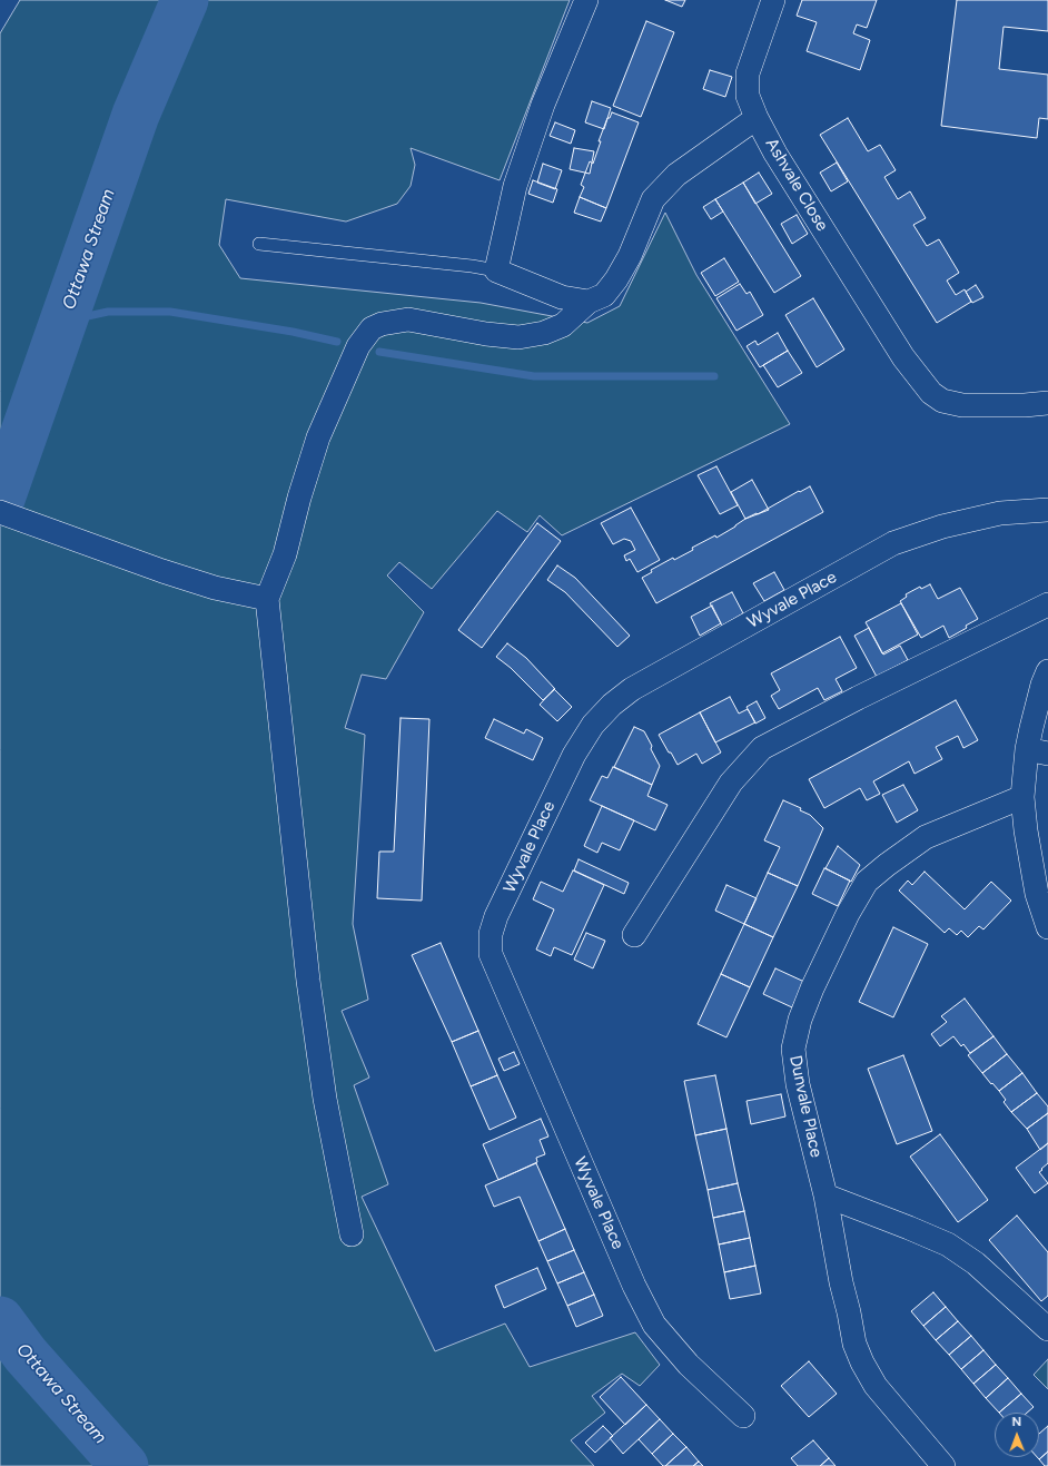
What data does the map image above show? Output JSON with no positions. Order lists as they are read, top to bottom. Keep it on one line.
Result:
{"streets":{"street":["Ashvale Close","Wyvale Place","Dunvale Place"]},"water":["Ottawa Stream"],"north":"top"}
